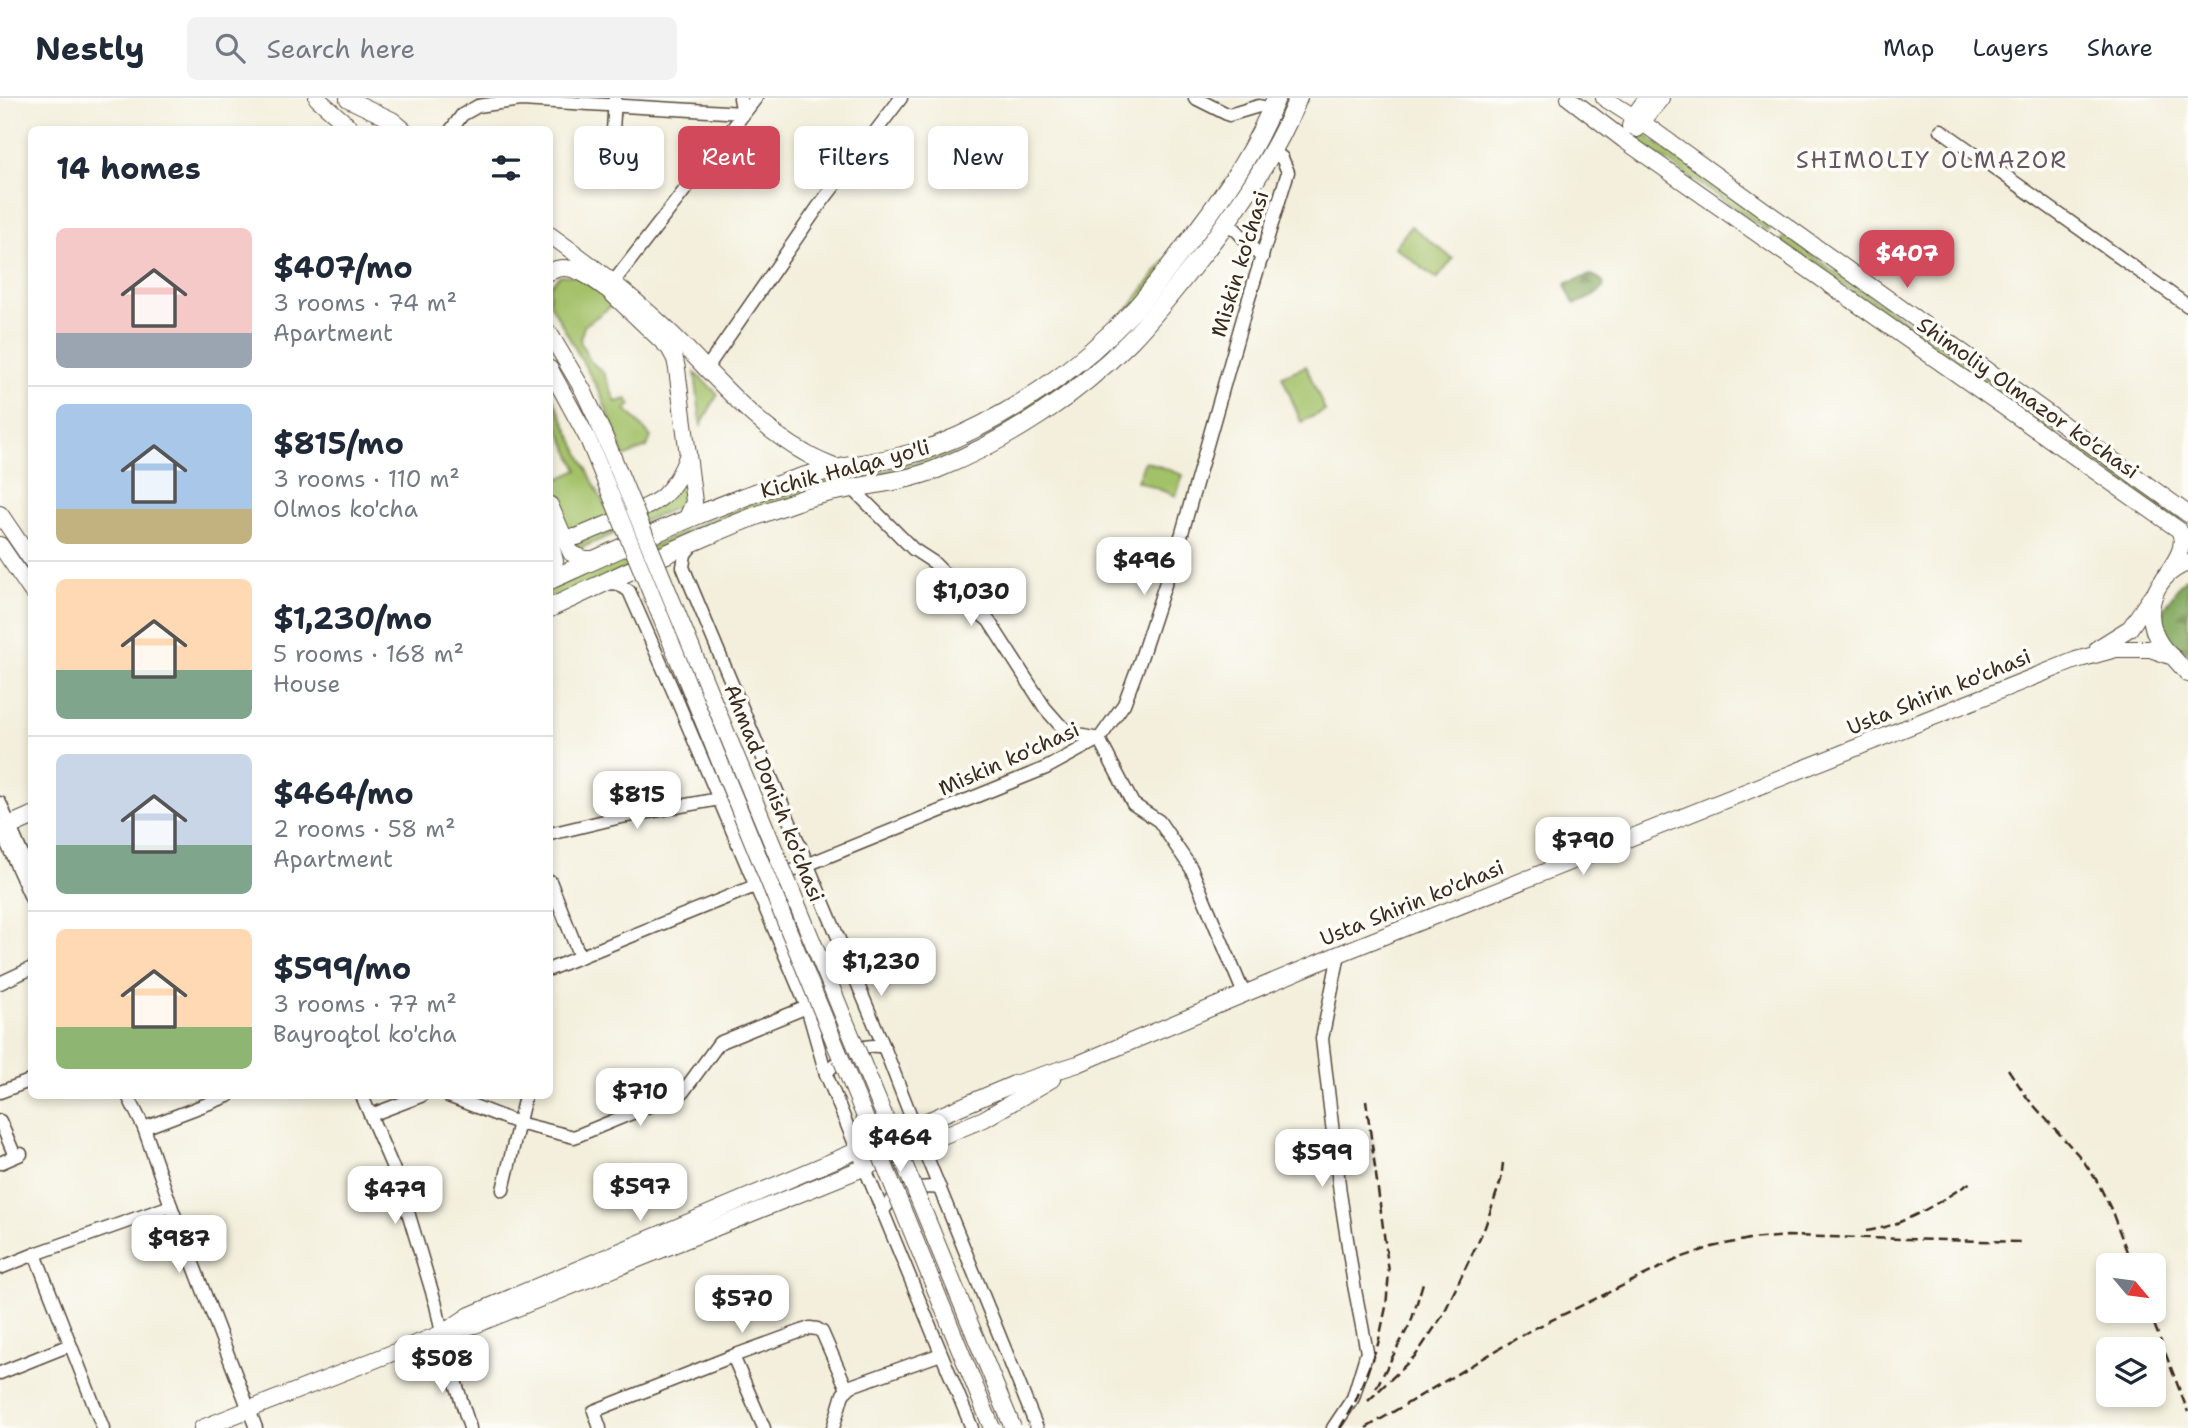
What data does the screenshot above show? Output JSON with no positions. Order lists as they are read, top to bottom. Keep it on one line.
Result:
{"streets":{"highway":["Kichik Halqa yo'li"],"main road":["Shimoliy Olmazor ko'chasi","Usta Shirin ko'chasi","Ahmad Donish ko'chasi"],"street":["Miskin ko'chasi"]},"crossings":[["Miskin ko'chasi","Kichik Halqa yo'li"],["Miskin ko'chasi","Ahmad Donish ko'chasi"],["Shimoliy Olmazor ko'chasi","Usta Shirin ko'chasi"],["Kichik Halqa yo'li","Ahmad Donish ko'chasi"],["Usta Shirin ko'chasi","Ahmad Donish ko'chasi"]],"districts":["SHIMOLIY OLMAZOR"],"north":"bottom right","page":{"header":"Nestly","search":"Search here","nav":["Map","Layers","Share"],"chip":["Buy","Rent","Filters","New"],"heading":"14 homes","list":[{"name":"$407/mo","note":"3 rooms · 74 m² · Apartment"},{"name":"$815/mo","note":"3 rooms · 110 m² · Olmos ko'cha"},{"name":"$1,230/mo","note":"5 rooms · 168 m² · House"},{"name":"$464/mo","note":"2 rooms · 58 m² · Apartment"},{"name":"$599/mo","note":"3 rooms · 77 m² · Bayroqtol ko'cha"}],"price":["$407","$496","$1,030","$815","$790","$1,230","$710","$464","$599","$597","$479","$987","$570","$508"]}}
